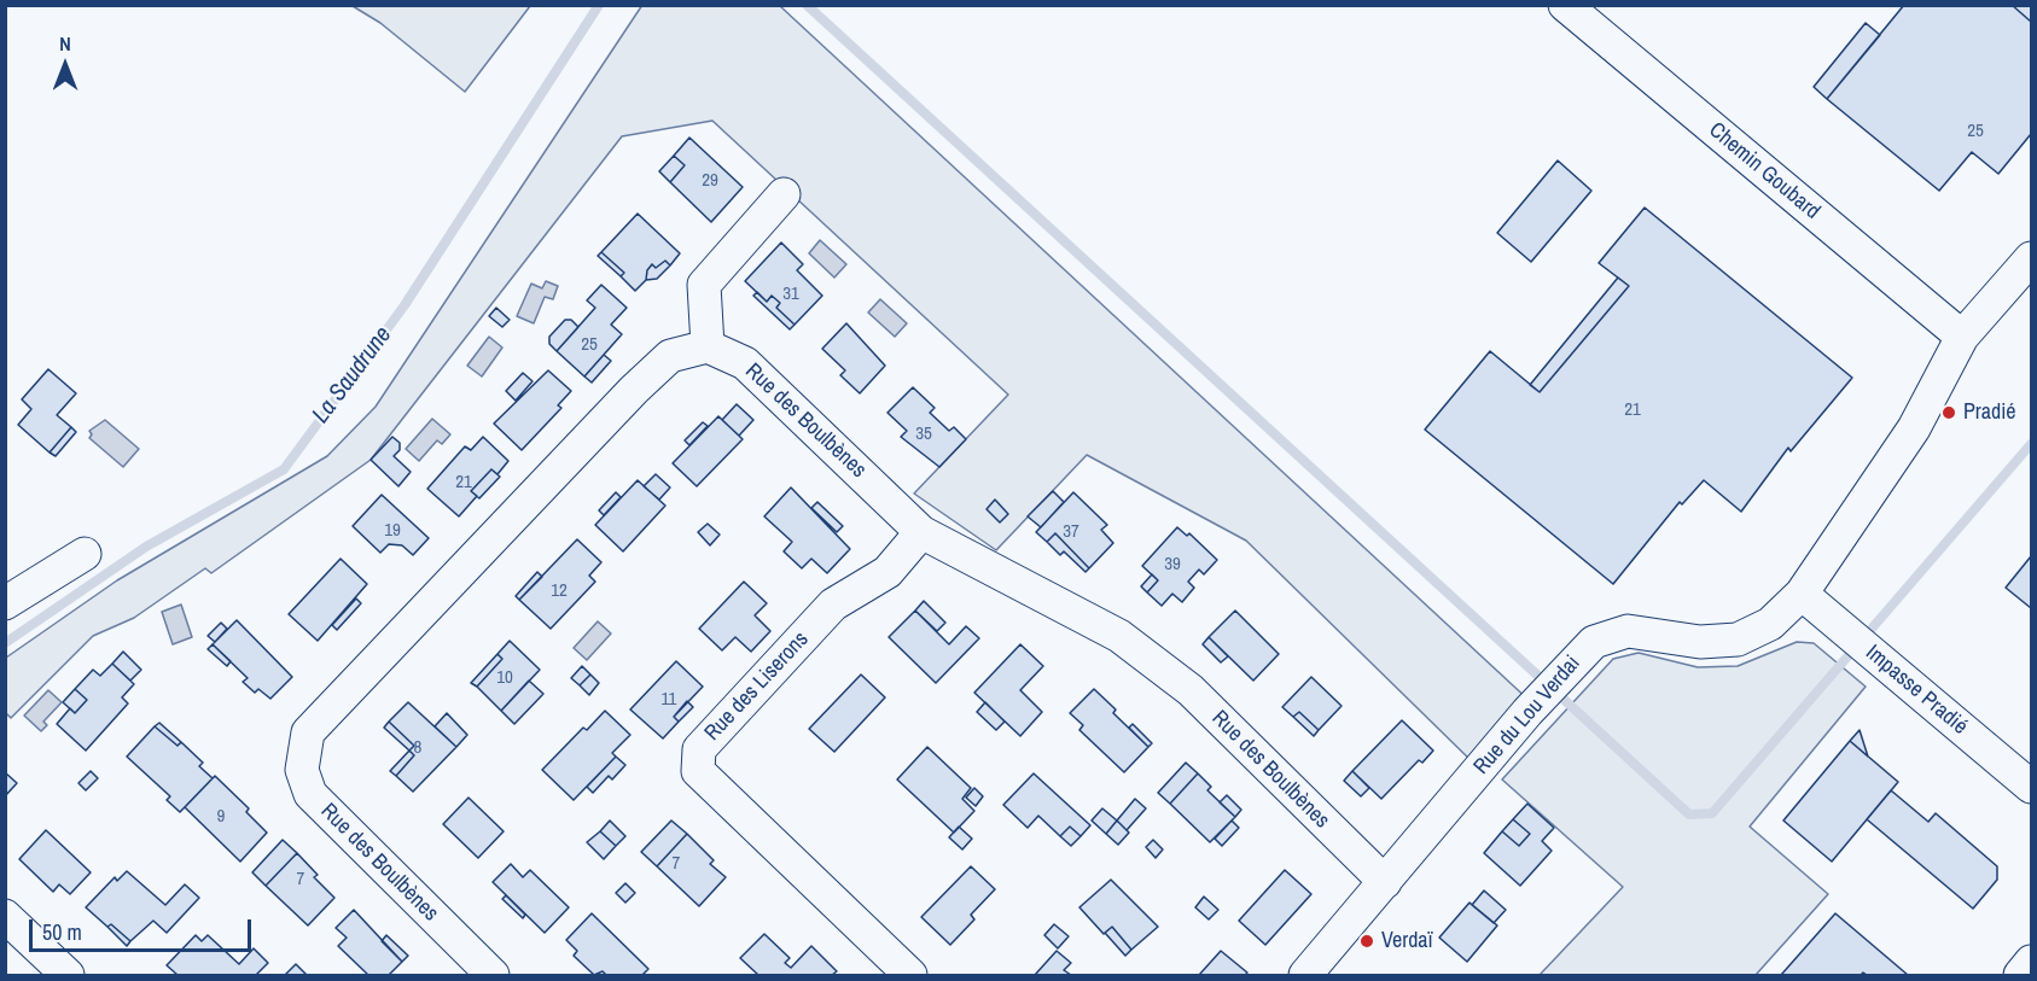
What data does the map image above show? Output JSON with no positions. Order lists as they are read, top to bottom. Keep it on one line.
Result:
{"streets":{"street":["Chemin Goubard","Rue des Boulbènes","Rue des Liserons","Impasse Pradié","Rue du Lou Verdai"]},"crossings":[["Chemin Goubard","Rue du Lou Verdai"],["Rue des Boulbènes","Rue des Liserons"],["Rue des Boulbènes","Rue du Lou Verdai"],["Impasse Pradié","Rue du Lou Verdai"]],"water":["La Saudrune"],"places":["Pradié","Verdaï"],"house_numbers":["25","29","31","25","21","35","21","19","37","39","12","10","11","8","9","7","7"],"scale_bar":"50 m","north":"top"}
